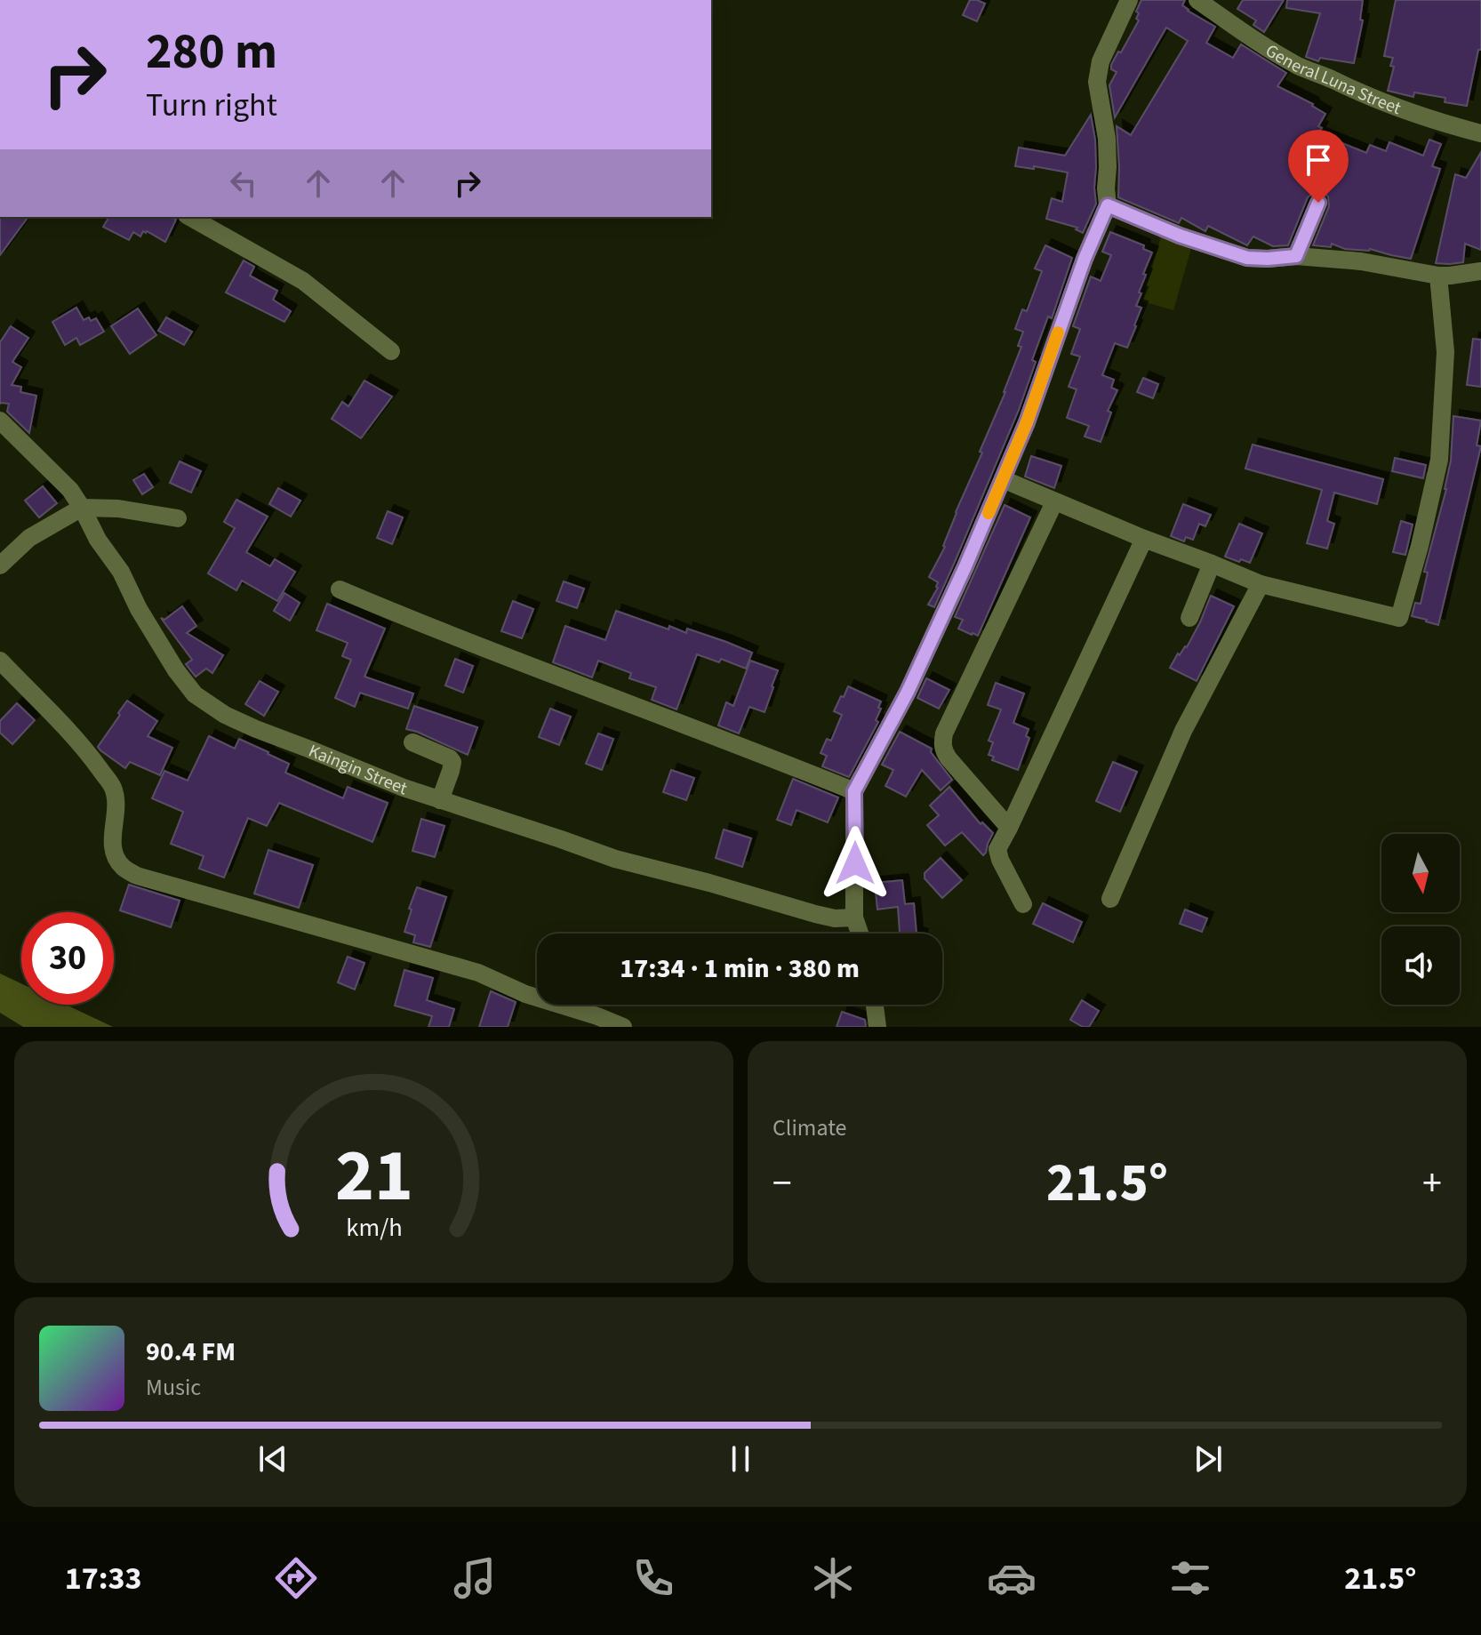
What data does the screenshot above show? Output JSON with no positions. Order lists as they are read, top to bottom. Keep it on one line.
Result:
{"streets":{"street":["General Luna Street","Kaingin Street"]},"north":"bottom","page":{"turn":["280 m","Turn right"],"limit":"30","trip":"17:34 · 1 min · 380 m","tile":"Climate","heat":["−","21.5°","+"],"song":["90.4 FM","Music"],"tabs":["17:33","21.5°"],"gauge":["21","km/h"]}}
